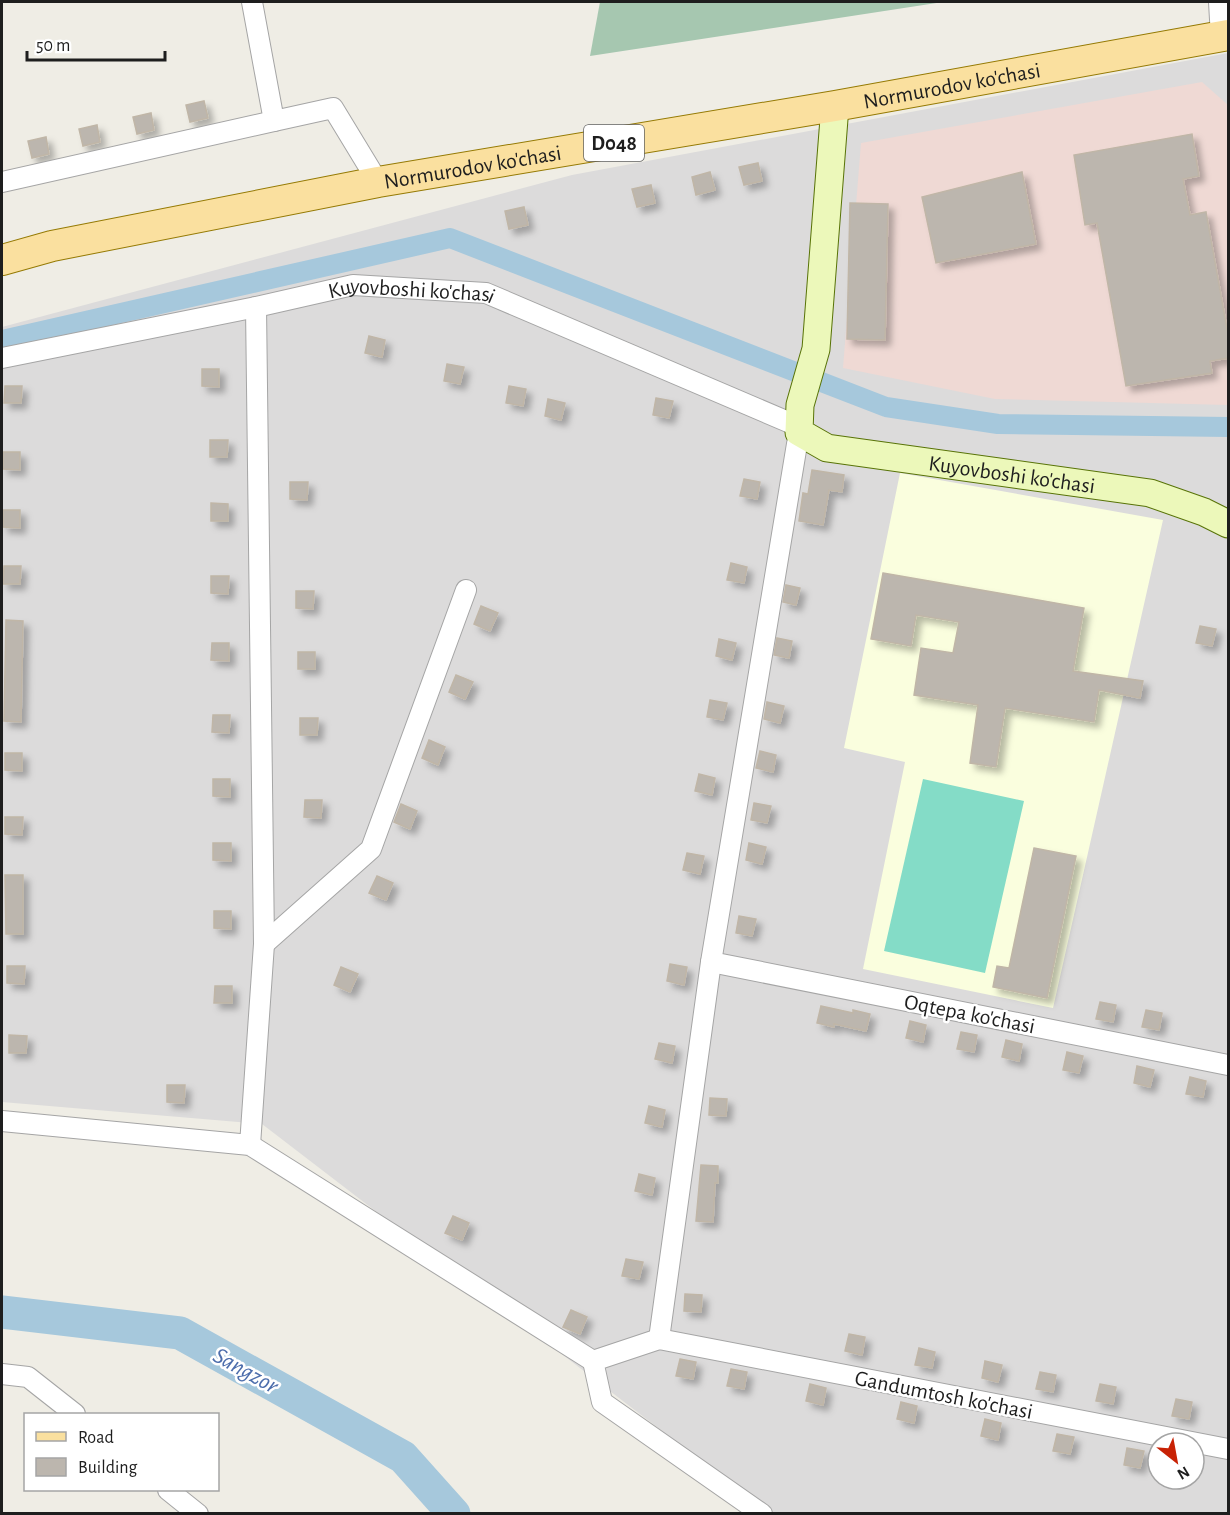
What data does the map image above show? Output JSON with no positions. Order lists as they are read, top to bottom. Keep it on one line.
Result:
{"streets":{"main road":["Normurodov ko'chasi","D048","Kuyovboshi ko'chasi"],"street":["Oqtepa ko'chasi","Gandumtosh ko'chasi"]},"water":["Sangzor"],"legend":["Road","Building"],"scale_bar":"50 m","north":"bottom right"}
